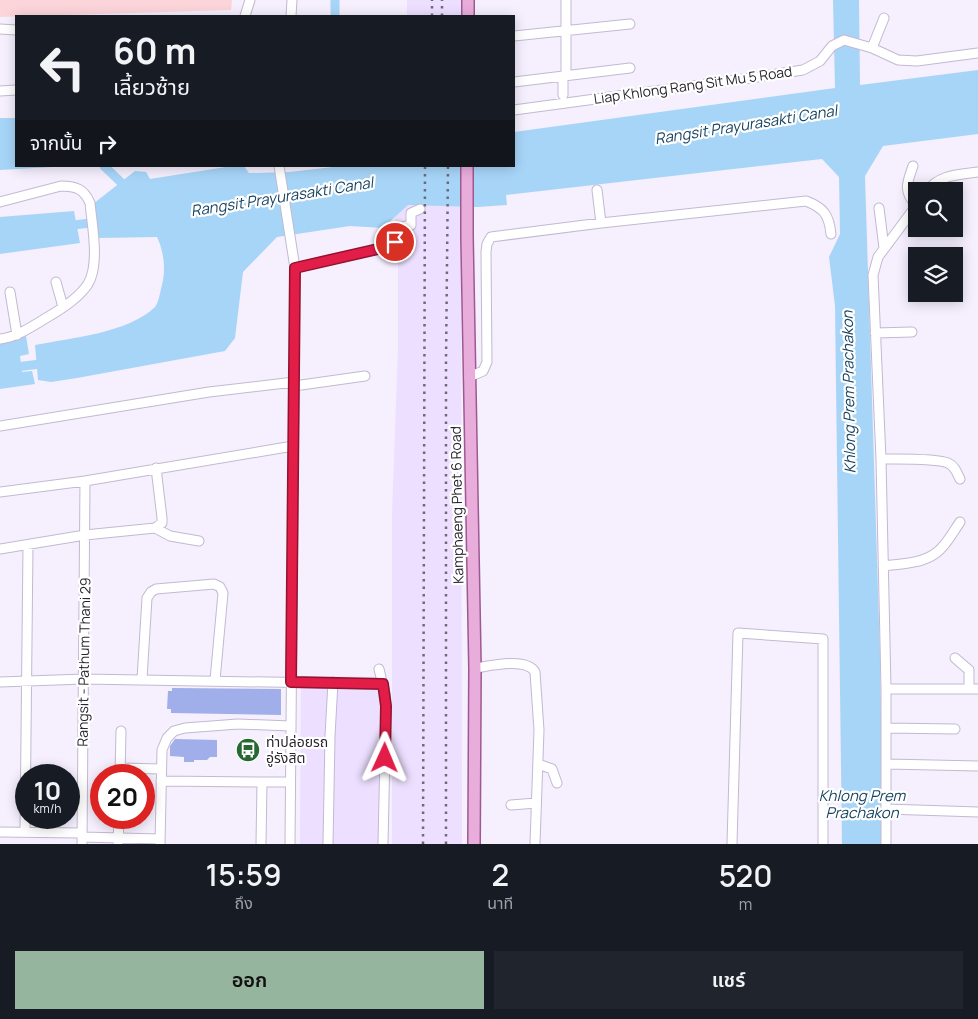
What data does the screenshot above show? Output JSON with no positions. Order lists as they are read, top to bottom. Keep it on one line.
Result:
{"streets":{"main road":["Kamphaeng Phet 6 Road"],"street":["Liap Khlong Rang Sit Mu 5 Road","Rangsit - Pathum Thani 29"]},"water":["Rangsit Prayurasakti Canal","Khlong Prem Prachakon"],"places":{"bus stop":["ท่าปล่อยรถ อู่รังสิต"]},"page":{"turn":["60 m","เลี้ยวซ้าย"],"then":"จากนั้น","speed":"10 km/h","limit":"20","eta":["15:59","ถึง","2","นาที","520","m"],"buttons":["ออก","แชร์"]}}
